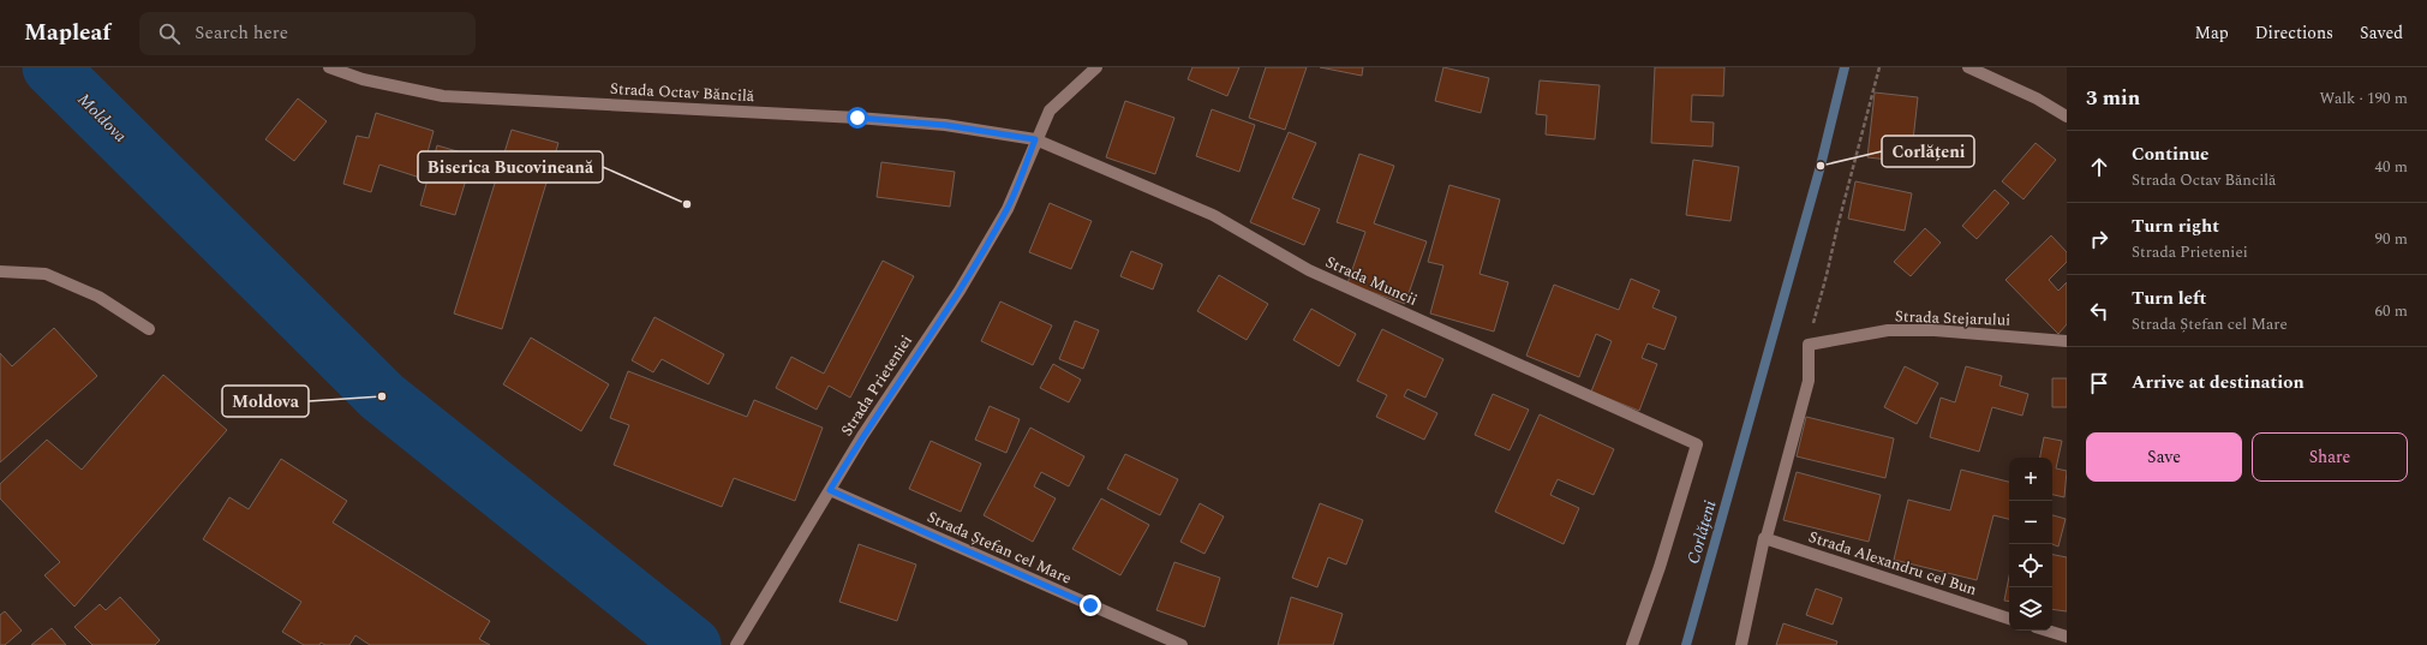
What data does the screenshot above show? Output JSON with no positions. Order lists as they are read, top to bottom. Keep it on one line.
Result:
{"streets":{"street":["Strada Octav Băncilă","Strada Muncii","Strada Stejarului","Strada Prieteniei","Strada Ștefan cel Mare","Strada Alexandru cel Bun"]},"crossings":[["Strada Octav Băncilă","Strada Muncii"],["Strada Octav Băncilă","Strada Prieteniei"],["Strada Muncii","Strada Prieteniei"],["Strada Prieteniei","Strada Ștefan cel Mare"]],"water":["Moldova","Corlățeni"],"places":["Corlățeni","Biserica Bucovineană","Moldova"],"page":{"header":"Mapleaf","search":"Search here","nav":["Map","Directions","Saved"],"heading":["3 min","Walk · 190 m"],"list":[["Continue","Strada Octav Băncilă","40 m"],["Turn right","Strada Prieteniei","90 m"],["Turn left","Strada Ștefan cel Mare","60 m"],"Arrive at destination"],"buttons":["Save","Share"],"map_buttons":["+","−"]}}
